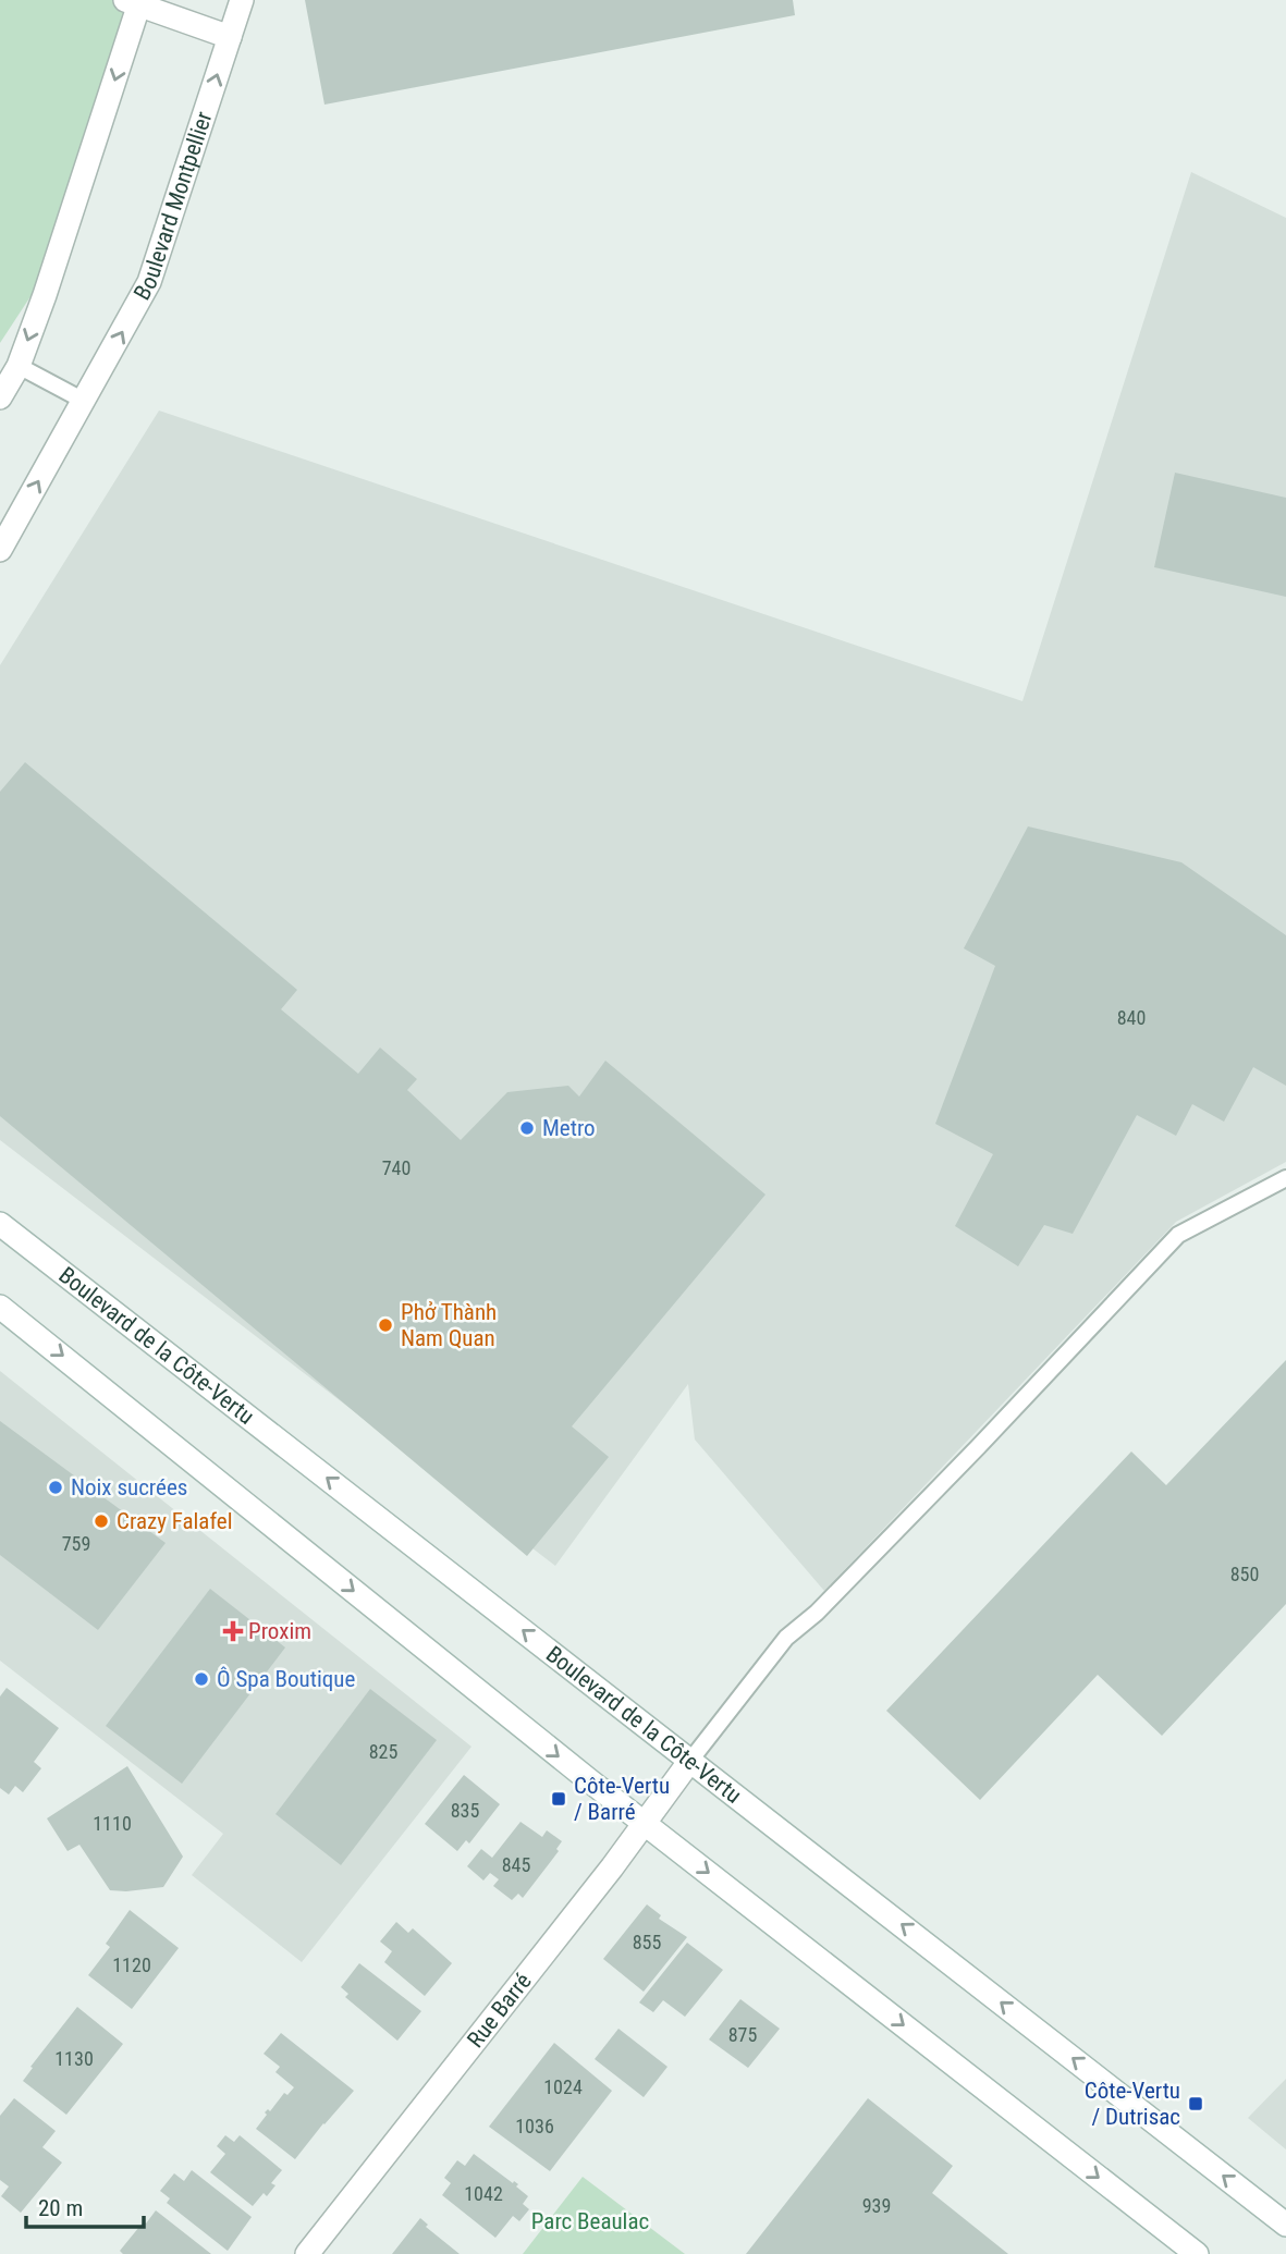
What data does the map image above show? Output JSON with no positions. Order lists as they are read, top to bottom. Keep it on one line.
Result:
{"streets":{"main road":["Boulevard Montpellier","Boulevard de la Côte-Vertu","Rue Barré"]},"crossings":[["Boulevard de la Côte-Vertu","Rue Barré"]],"parks":["Parc Beaulac"],"places":{"other":["Metro","Phở Thành Nam Quan","Noix sucrées","Crazy Falafel","Ô Spa Boutique"],"health":["Proxim"],"transit":["Côte-Vertu / Barré","Côte-Vertu / Dutrisac"]},"house_numbers":["840","740","759","850","825","835","1110","845","855","1120","875","1130","1024","1036","1042","939"],"scale_bar":"20 m"}
